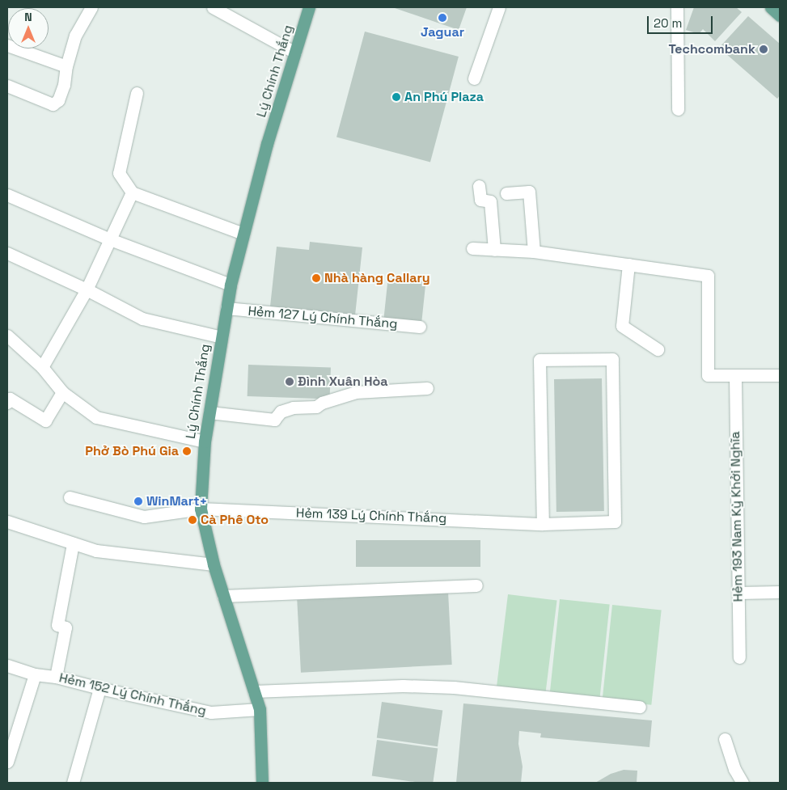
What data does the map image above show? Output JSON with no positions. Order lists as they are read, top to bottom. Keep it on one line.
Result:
{"streets":{"main road":["Lý Chính Thắng"],"street":["Hẻm 127 Lý Chính Thắng","Hẻm 139 Lý Chính Thắng","Hẻm 193 Nam Kỳ Khởi Nghĩa","Hẻm 152 Lý Chính Thắng"]},"crossings":[["Lý Chính Thắng","Hẻm 127 Lý Chính Thắng"],["Lý Chính Thắng","Hẻm 139 Lý Chính Thắng"],["Lý Chính Thắng","Hẻm 152 Lý Chính Thắng"]],"places":["Jaguar","Techcombank","An Phú Plaza","Nhà hàng Callary","Đình Xuân Hòa","Phở Bò Phú Gia","WinMart+","Cà Phê Oto"],"scale_bar":"20 m","north":"top"}
